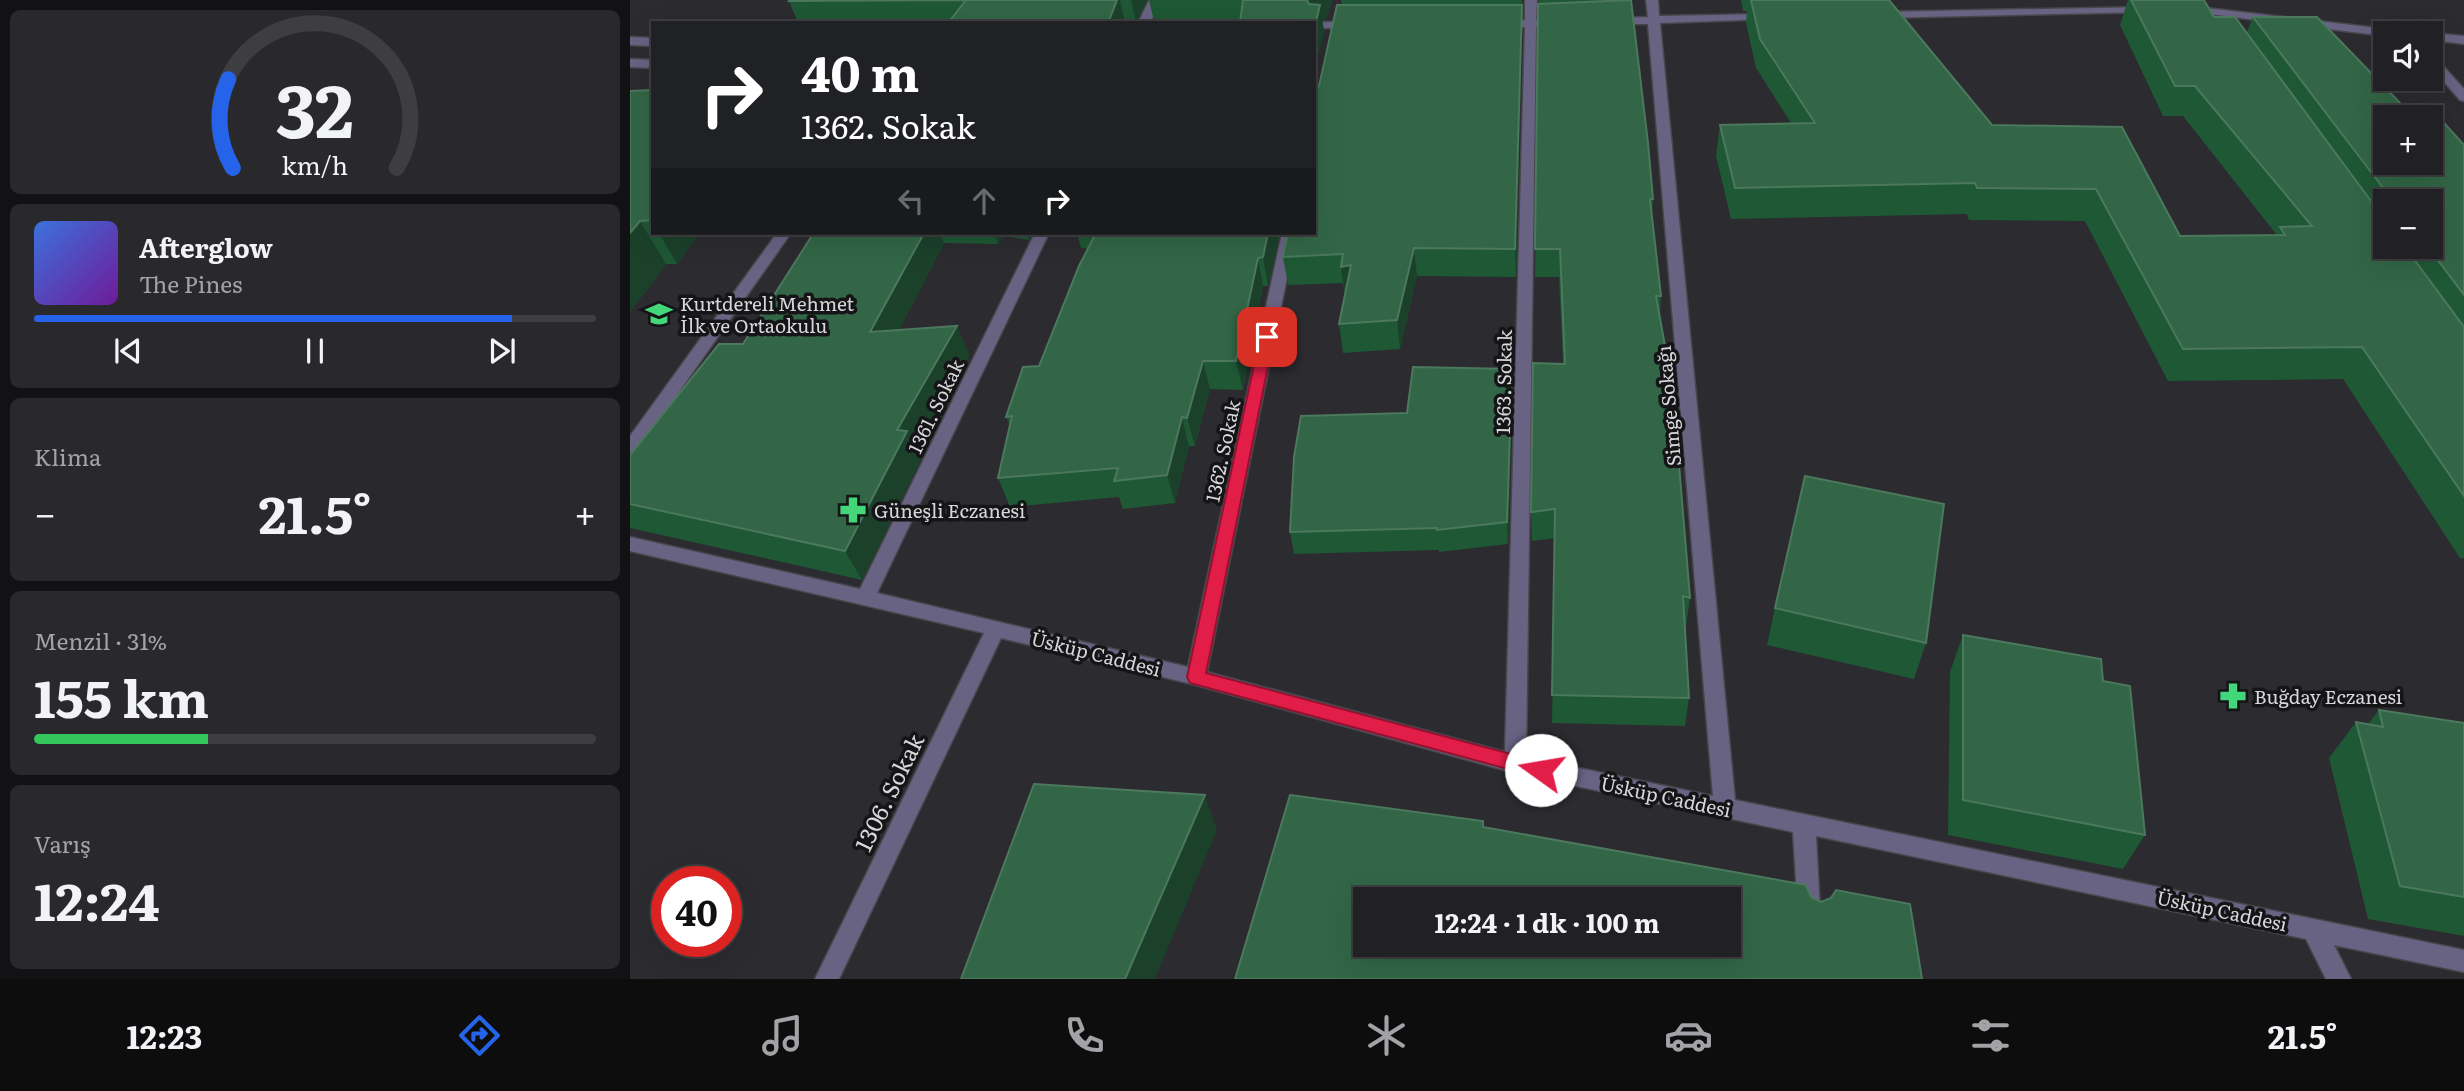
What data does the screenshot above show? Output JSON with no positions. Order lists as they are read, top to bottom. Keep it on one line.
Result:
{"streets":{"street":["1363. Sokak","1361. Sokak","Simge Sokağı","1362. Sokak","Üsküp Caddesi","1306. Sokak"]},"crossings":[["1363. Sokak","Üsküp Caddesi"],["1361. Sokak","Üsküp Caddesi"],["Simge Sokağı","Üsküp Caddesi"],["1362. Sokak","Üsküp Caddesi"],["Üsküp Caddesi","1306. Sokak"]],"places":{"school or university":["Kurtdereli Mehmet İlk ve Ortaokulu"],"pharmacy":["Güneşli Eczanesi","Buğday Eczanesi"]},"page":{"map_buttons":["+","−"],"turn":["40 m","1362. Sokak"],"song":["Afterglow","The Pines"],"tile":["Klima",["Menzil · 31%","155 km"],["Varış","12:24"]],"heat":["−","21.5°","+"],"limit":"40","trip":"12:24 · 1 dk · 100 m","tabs":["12:23","21.5°"],"gauge":["32","km/h"]}}
